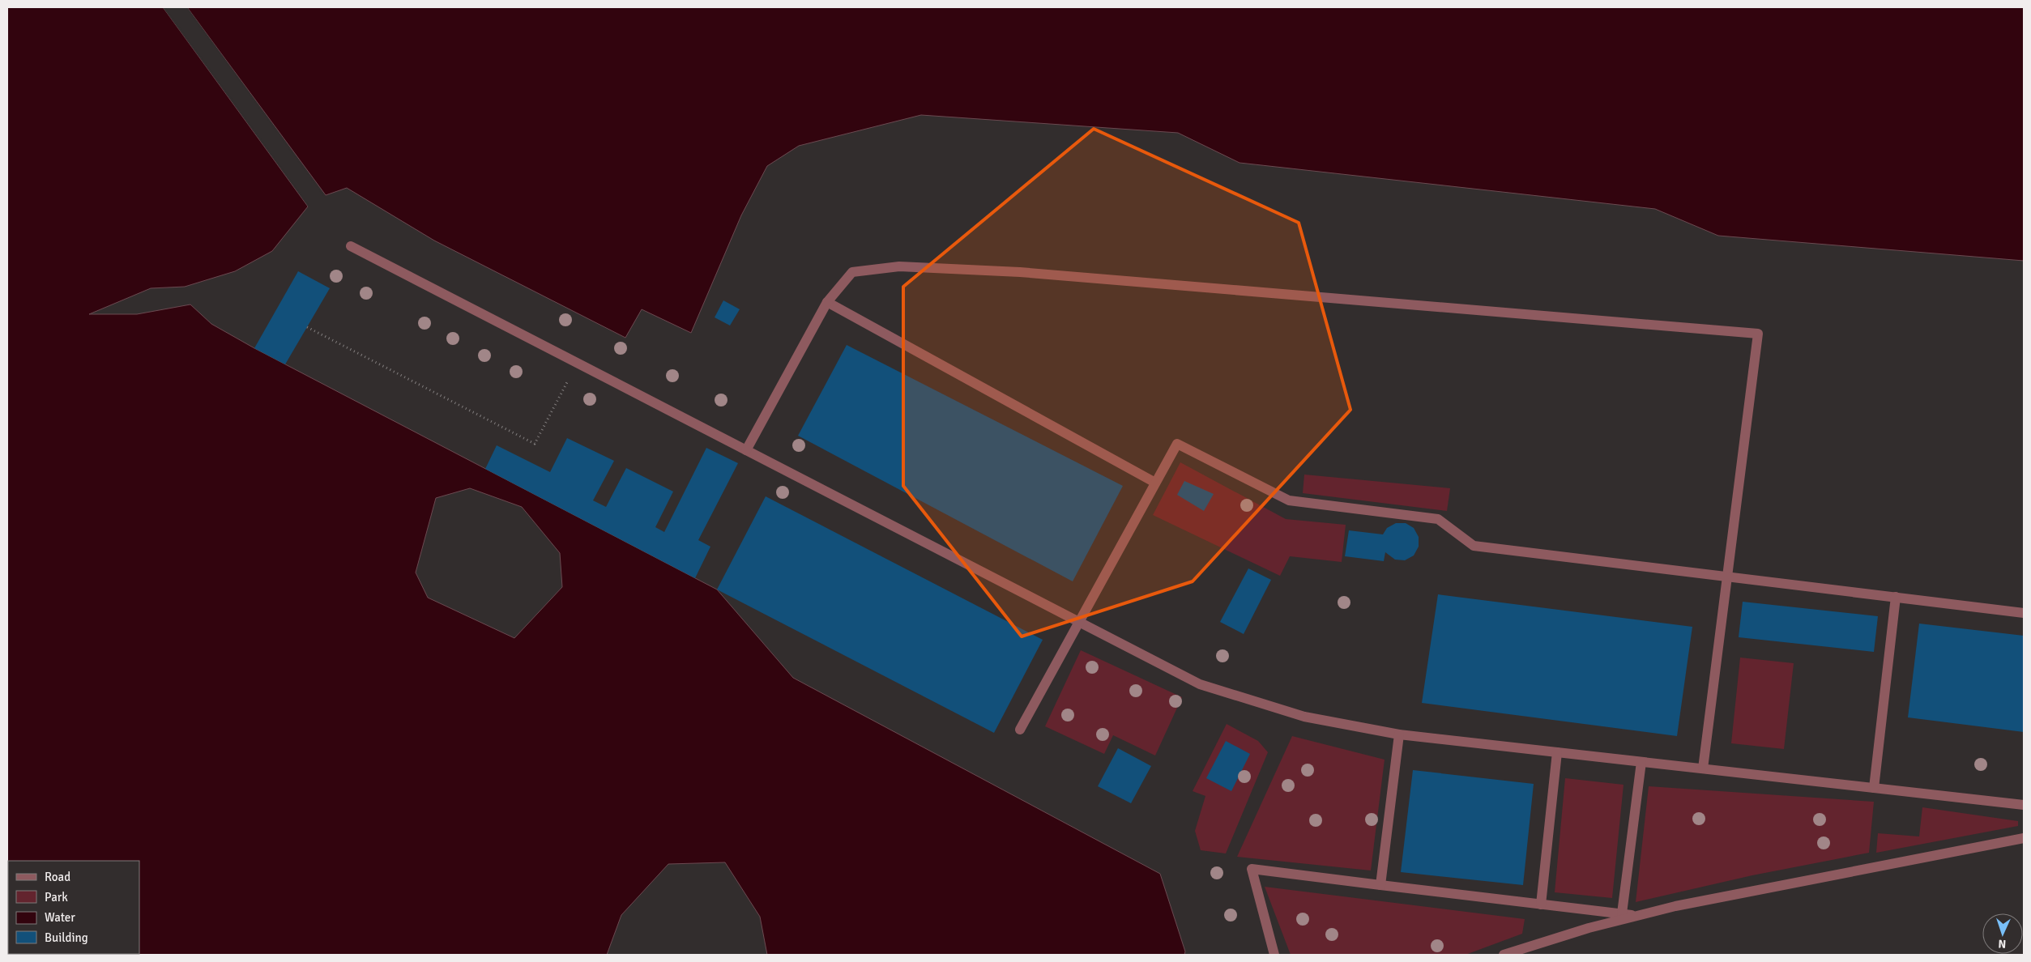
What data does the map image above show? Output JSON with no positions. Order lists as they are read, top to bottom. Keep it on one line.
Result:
{"legend":["Road","Park","Water","Building"],"north":"bottom"}
